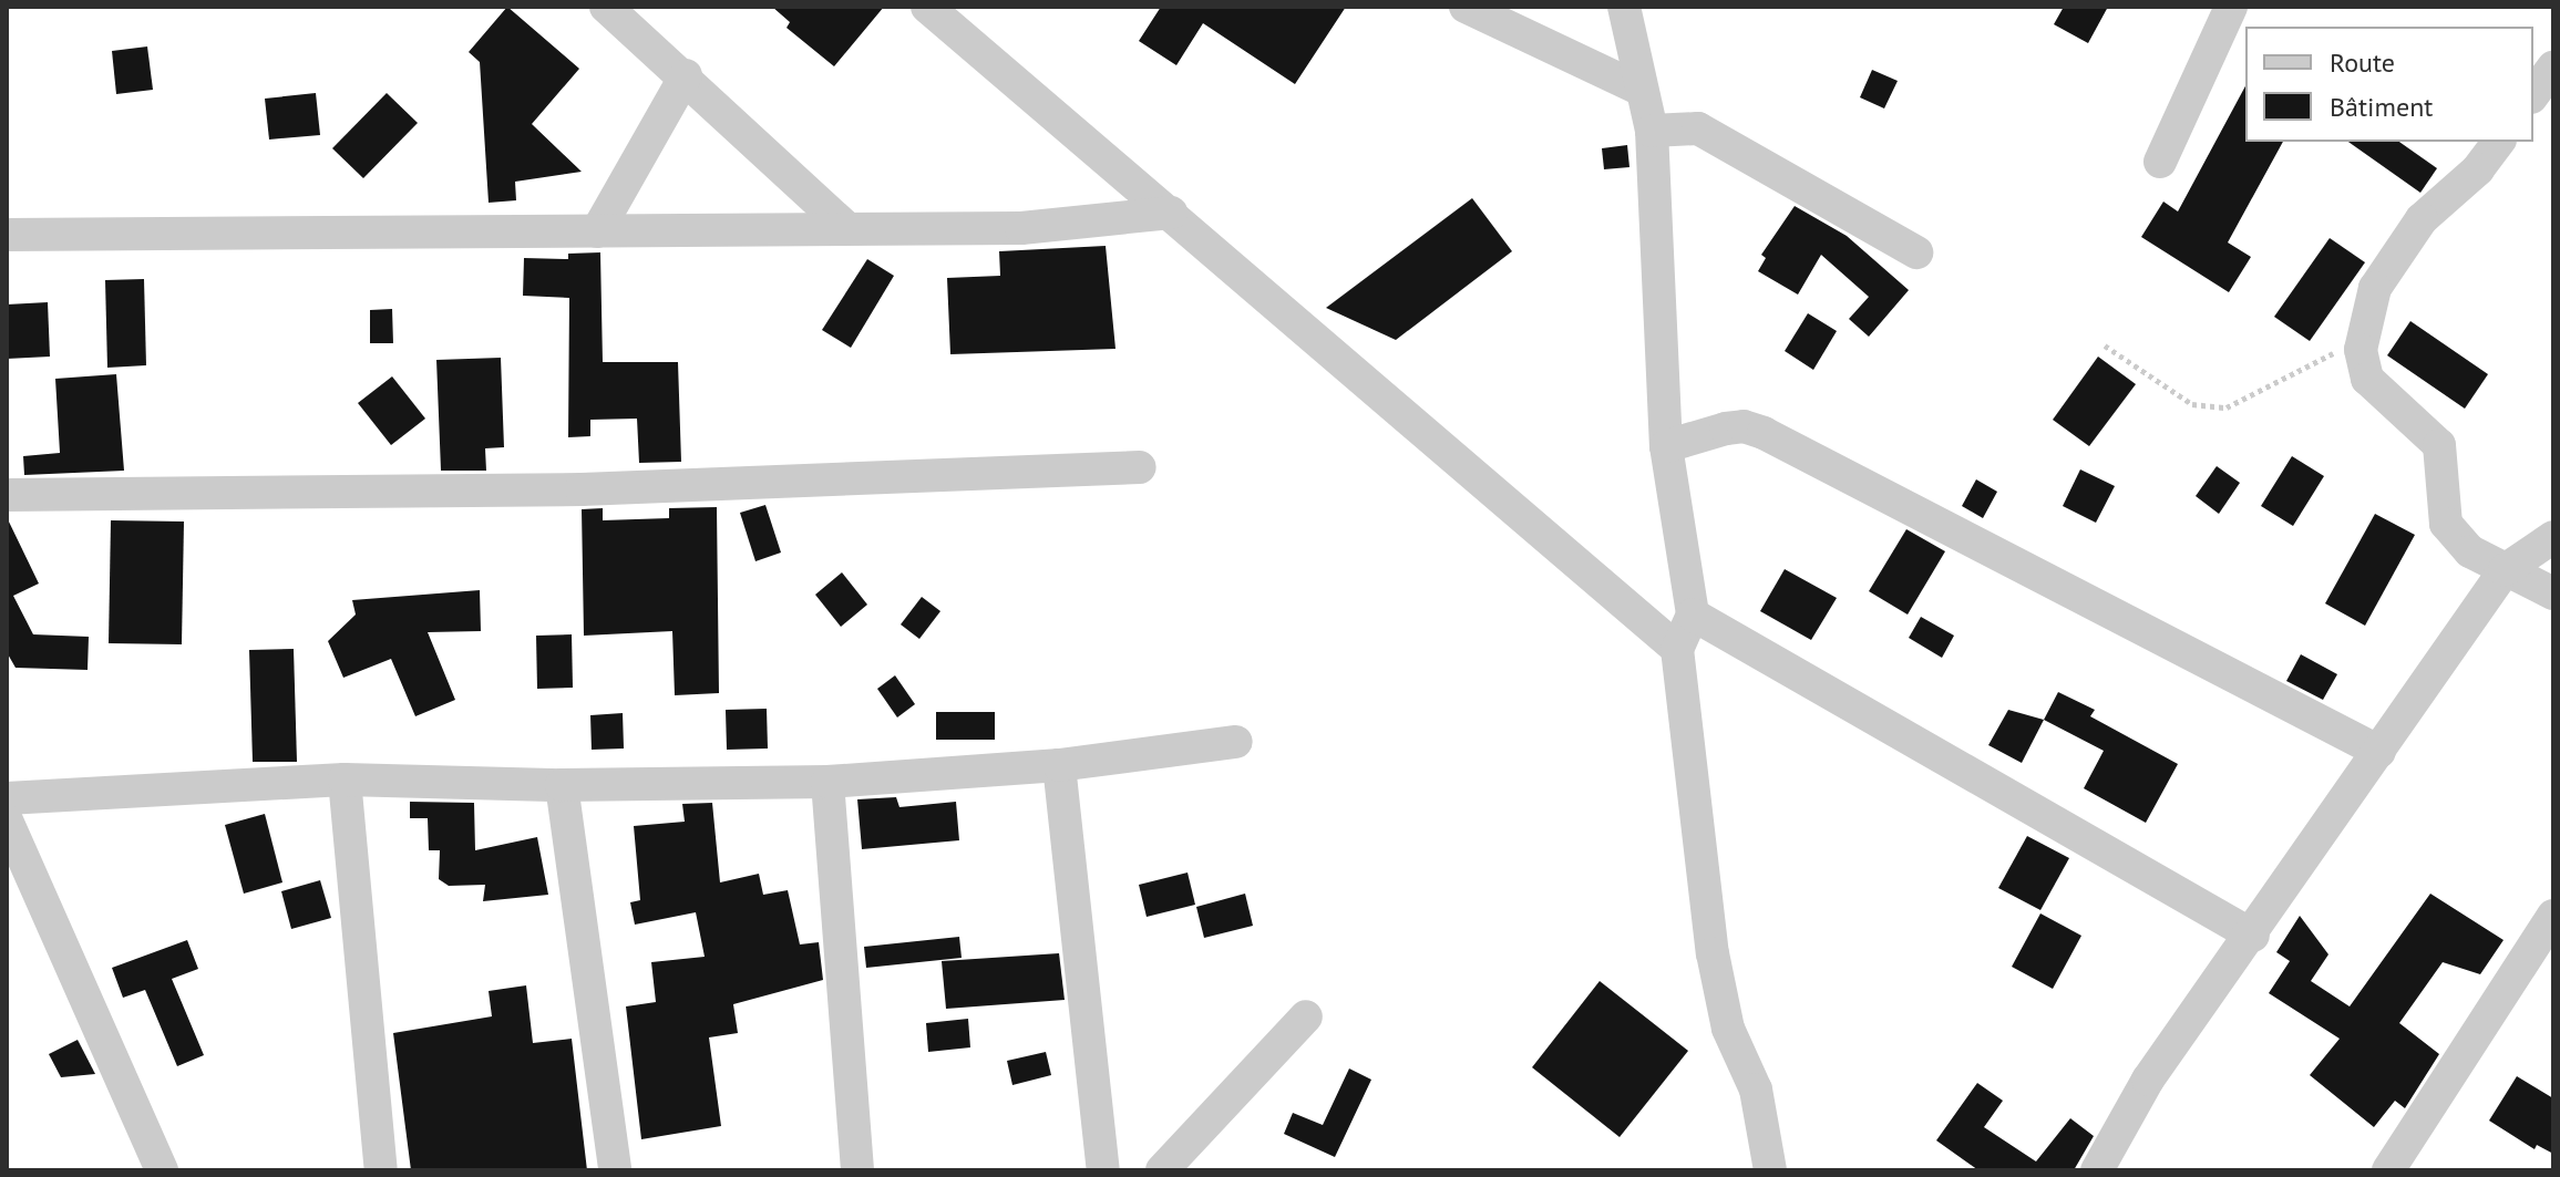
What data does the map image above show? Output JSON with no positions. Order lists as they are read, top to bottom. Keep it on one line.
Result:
{"legend":["Route","Bâtiment"]}
